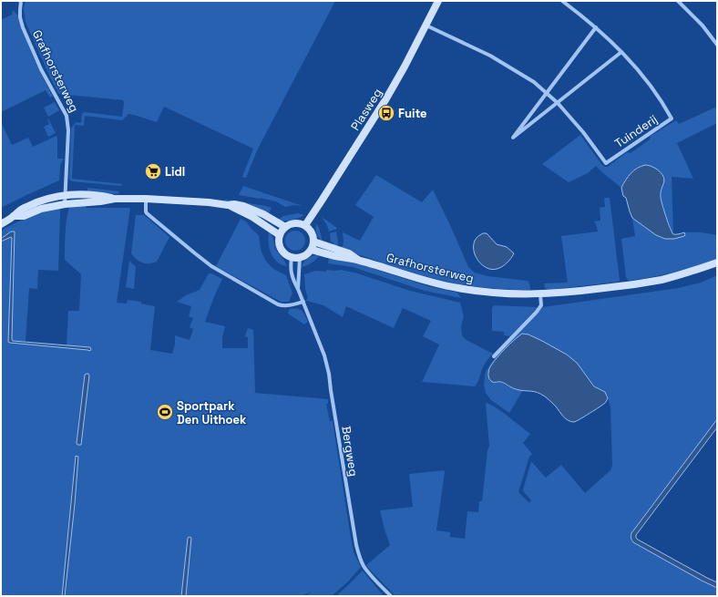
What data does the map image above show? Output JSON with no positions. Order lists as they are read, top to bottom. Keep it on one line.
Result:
{"streets":{"main road":["Grafhorsterweg","Plasweg"],"street":["Tuinderij","Bergweg"]},"crossings":[["Grafhorsterweg","Plasweg"],["Grafhorsterweg","Bergweg"],["Plasweg","Tuinderij"],["Plasweg","Bergweg"]],"places":{"bus stop":["Fuite"],"supermarket":["Lidl"],"sports":["Sportpark Den Uithoek"]}}
